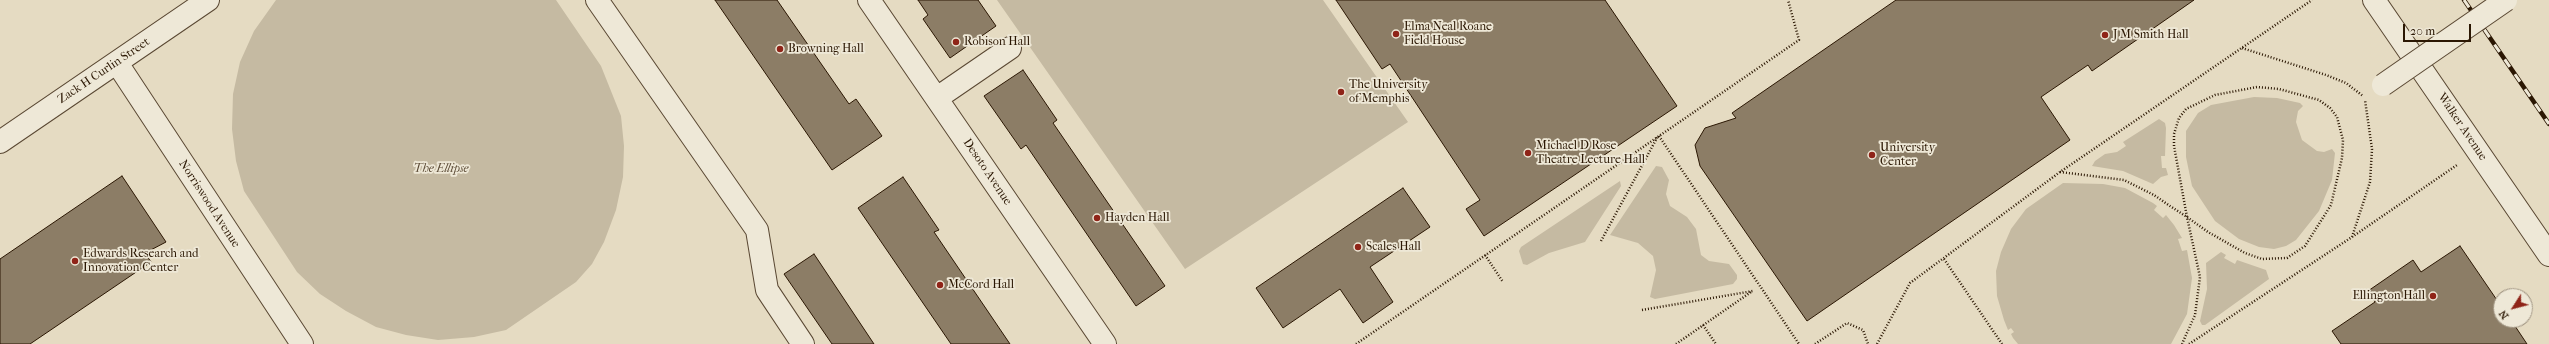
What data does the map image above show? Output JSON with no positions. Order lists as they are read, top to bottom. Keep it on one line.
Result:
{"streets":{"street":["Zack H Curlin Street","Walker Avenue","Desoto Avenue","Norriswood Avenue"]},"crossings":[["Zack H Curlin Street","Norriswood Avenue"]],"parks":["The Ellipse"],"places":["Elma Neal Roane Field House","J M Smith Hall","Robison Hall","Browning Hall","The University of Memphis","Michael D Rose Theatre Lecture Hall","University Center","Hayden Hall","Scales Hall","Edwards Research and Innovation Center","McCord Hall","Ellington Hall"],"scale_bar":"20 m","north":"bottom left"}
